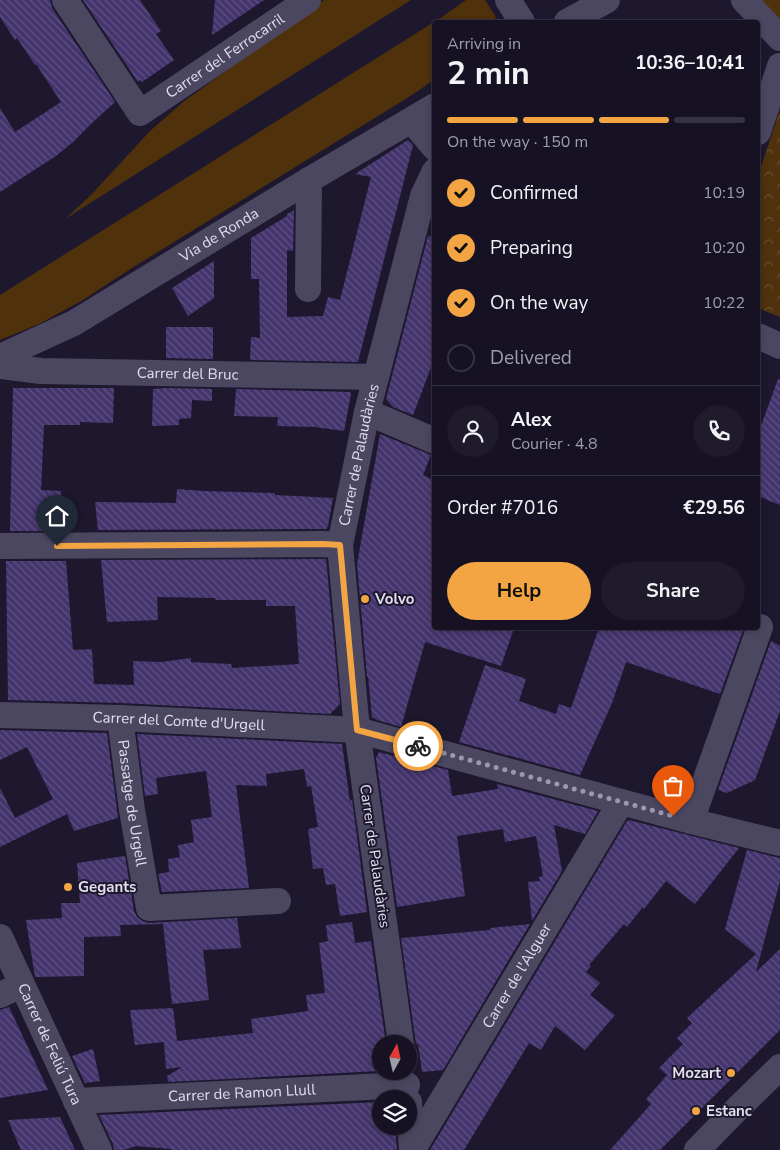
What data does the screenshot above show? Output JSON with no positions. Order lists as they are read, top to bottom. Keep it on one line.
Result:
{"streets":{"street":["Carrer del Ferrocarril","Via de Ronda","Carrer del Bruc","Carrer de Palaudàries","Carrer del Comte d'Urgell","Passatge de Urgell","Carrer de l'Alguer","Carrer de Feliú Tura","Carrer de Ramon Llull"]},"crossings":[["Carrer del Bruc","Carrer de Palaudàries"],["Carrer de Palaudàries","Carrer del Comte d'Urgell"],["Carrer del Comte d'Urgell","Passatge de Urgell"],["Carrer del Comte d'Urgell","Carrer de l'Alguer"],["Carrer de Feliú Tura","Carrer de Ramon Llull"]],"places":["Volvo","Gegants","Mozart","Estanc"],"north":"top","page":{"heading":["2 min","Arriving in","10:36–10:41"],"panel":["Alex","Courier · 4.8","Order #7016","€29.56"],"bar":"On the way · 150 m","list":[["Confirmed","10:19"],["Preparing","10:20"],["On the way","10:22"],"Delivered"],"buttons":["Help","Share"]}}
